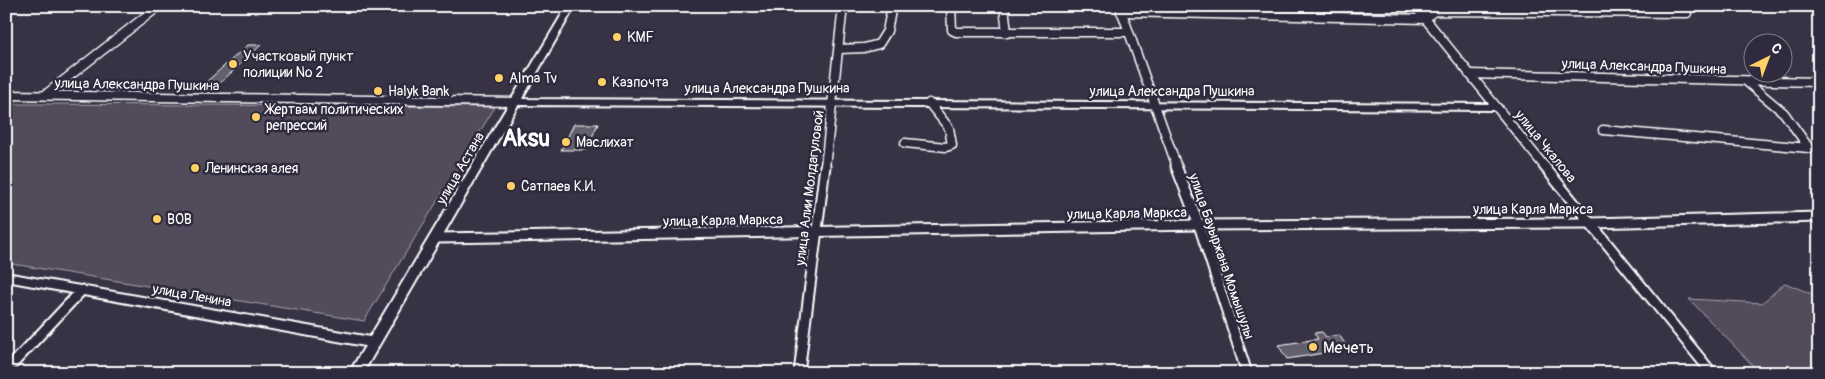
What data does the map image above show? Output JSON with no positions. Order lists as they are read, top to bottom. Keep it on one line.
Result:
{"streets":{"street":["улица Александра Пушкина","улица Чкалова","улица Астана","улица Алии Молдагуловой","улица Карла Маркса","улица Бауыржана Момышулы","улица Ленина"]},"crossings":[["улица Александра Пушкина","улица Чкалова"],["улица Александра Пушкина","улица Астана"],["улица Александра Пушкина","улица Алии Молдагуловой"],["улица Александра Пушкина","улица Бауыржана Момышулы"],["улица Чкалова","улица Карла Маркса"],["улица Астана","улица Карла Маркса"],["улица Астана","улица Ленина"],["улица Алии Молдагуловой","улица Карла Маркса"],["улица Карла Маркса","улица Бауыржана Момышулы"]],"districts":["Aksu"],"places":["KMF","Участковый пункт полиции № 2","Alma Tv","Казпочта","Halyk Bank","Жертвам политических репрессий","Маслихат","Ленинская алея","Сатпаев К.И.","ВОВ","Мечеть"],"north":"top right"}
